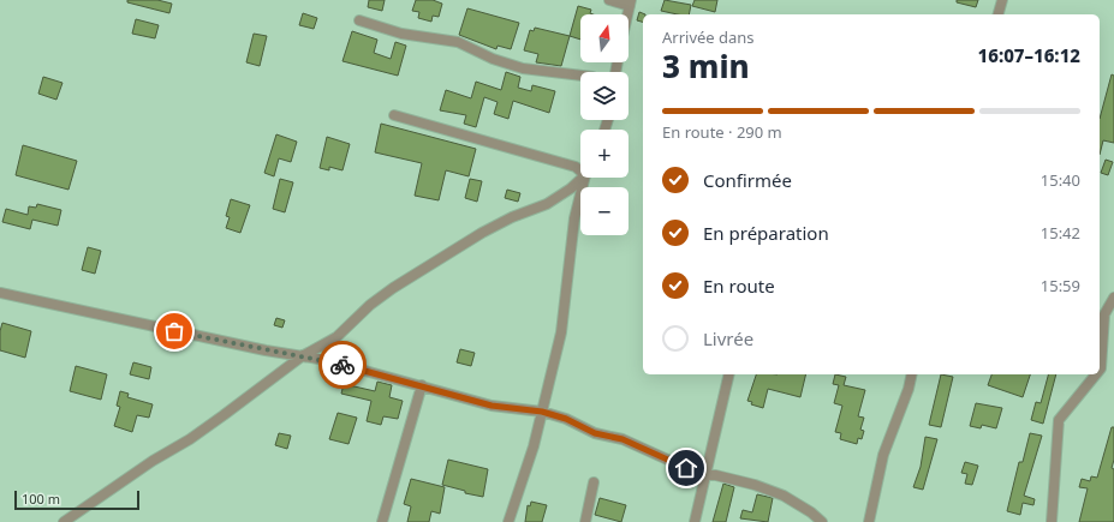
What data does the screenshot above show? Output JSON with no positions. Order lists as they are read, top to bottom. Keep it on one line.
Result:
{"scale_bar":"100 m","north":"top","page":{"map_buttons":["+","−"],"heading":["3 min","Arrivée dans","16:07–16:12"],"bar":"En route · 290 m","list":[["Confirmée","15:40"],["En préparation","15:42"],["En route","15:59"],"Livrée"],"scale":"100 m"}}
